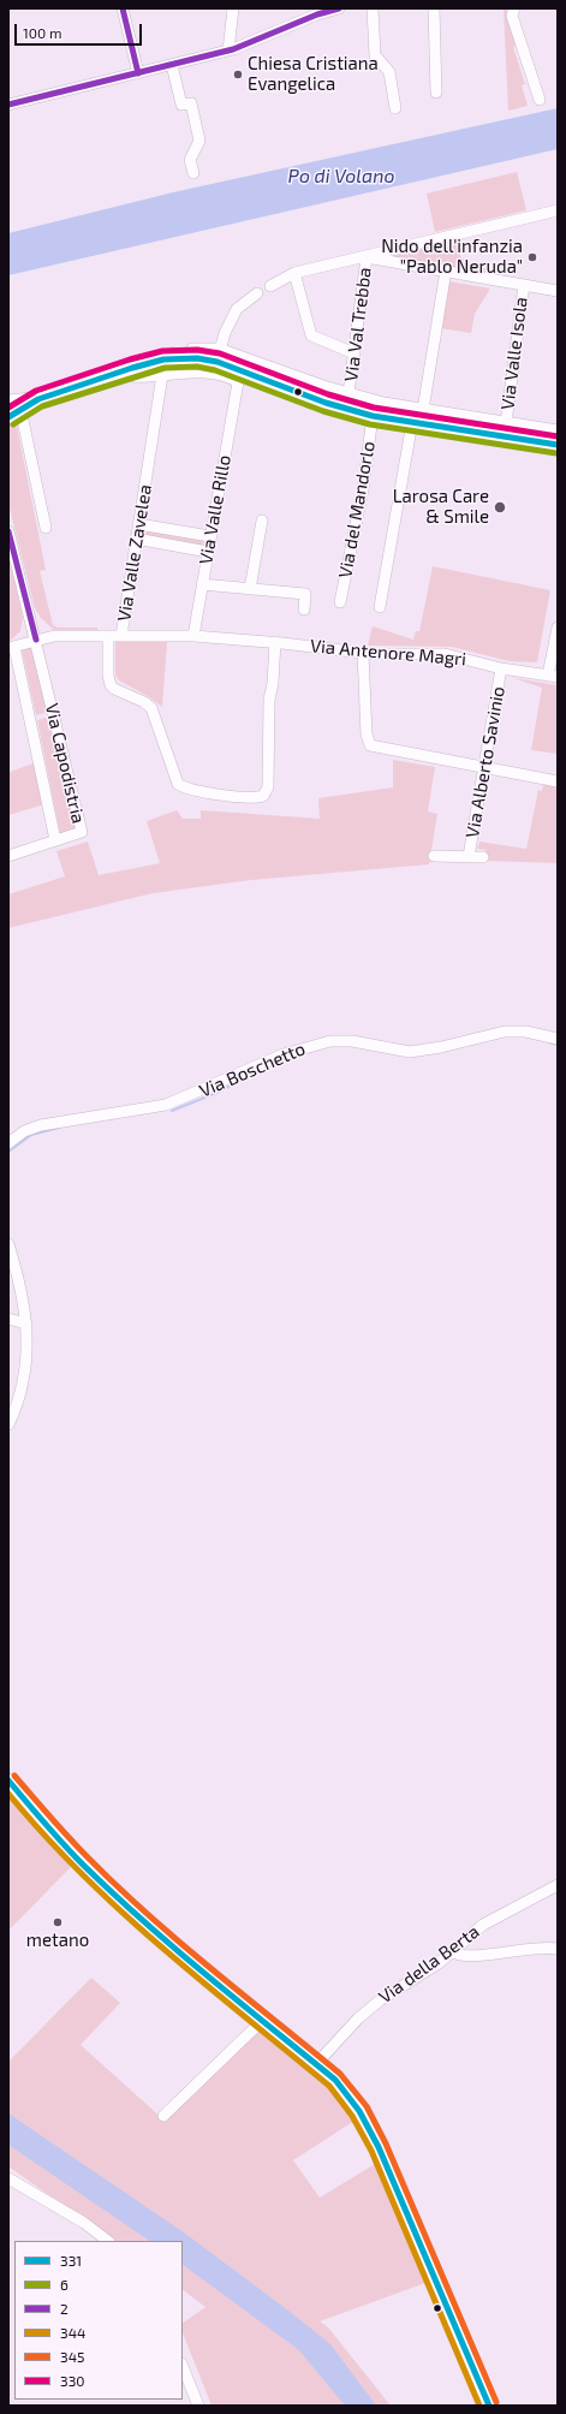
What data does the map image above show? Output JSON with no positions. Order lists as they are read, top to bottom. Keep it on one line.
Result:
{"streets":{"street":["Via Val Trebba","Via Valle Isola","Via Valle Rillo","Via del Mandorlo","Via Valle Zavelea","Via Antenore Magri","Via Alberto Savinio","Via Capodistria","Via Boschetto","Via della Berta"]},"crossings":[["Via Valle Rillo","Via Valle Zavelea"],["Via Valle Zavelea","Via Antenore Magri"],["Via Antenore Magri","Via Alberto Savinio"]],"water":["Po di Volano"],"places":["Chiesa Cristiana Evangelica","Nido dell'infanzia \"Pablo Neruda\"","Larosa Care & Smile","metano"],"lines":["transit line 2","transit line 330","transit line 331","transit line 6","transit line 345","transit line 344"],"legend":["331","6","2","344","345","330"],"scale_bar":"100 m"}
